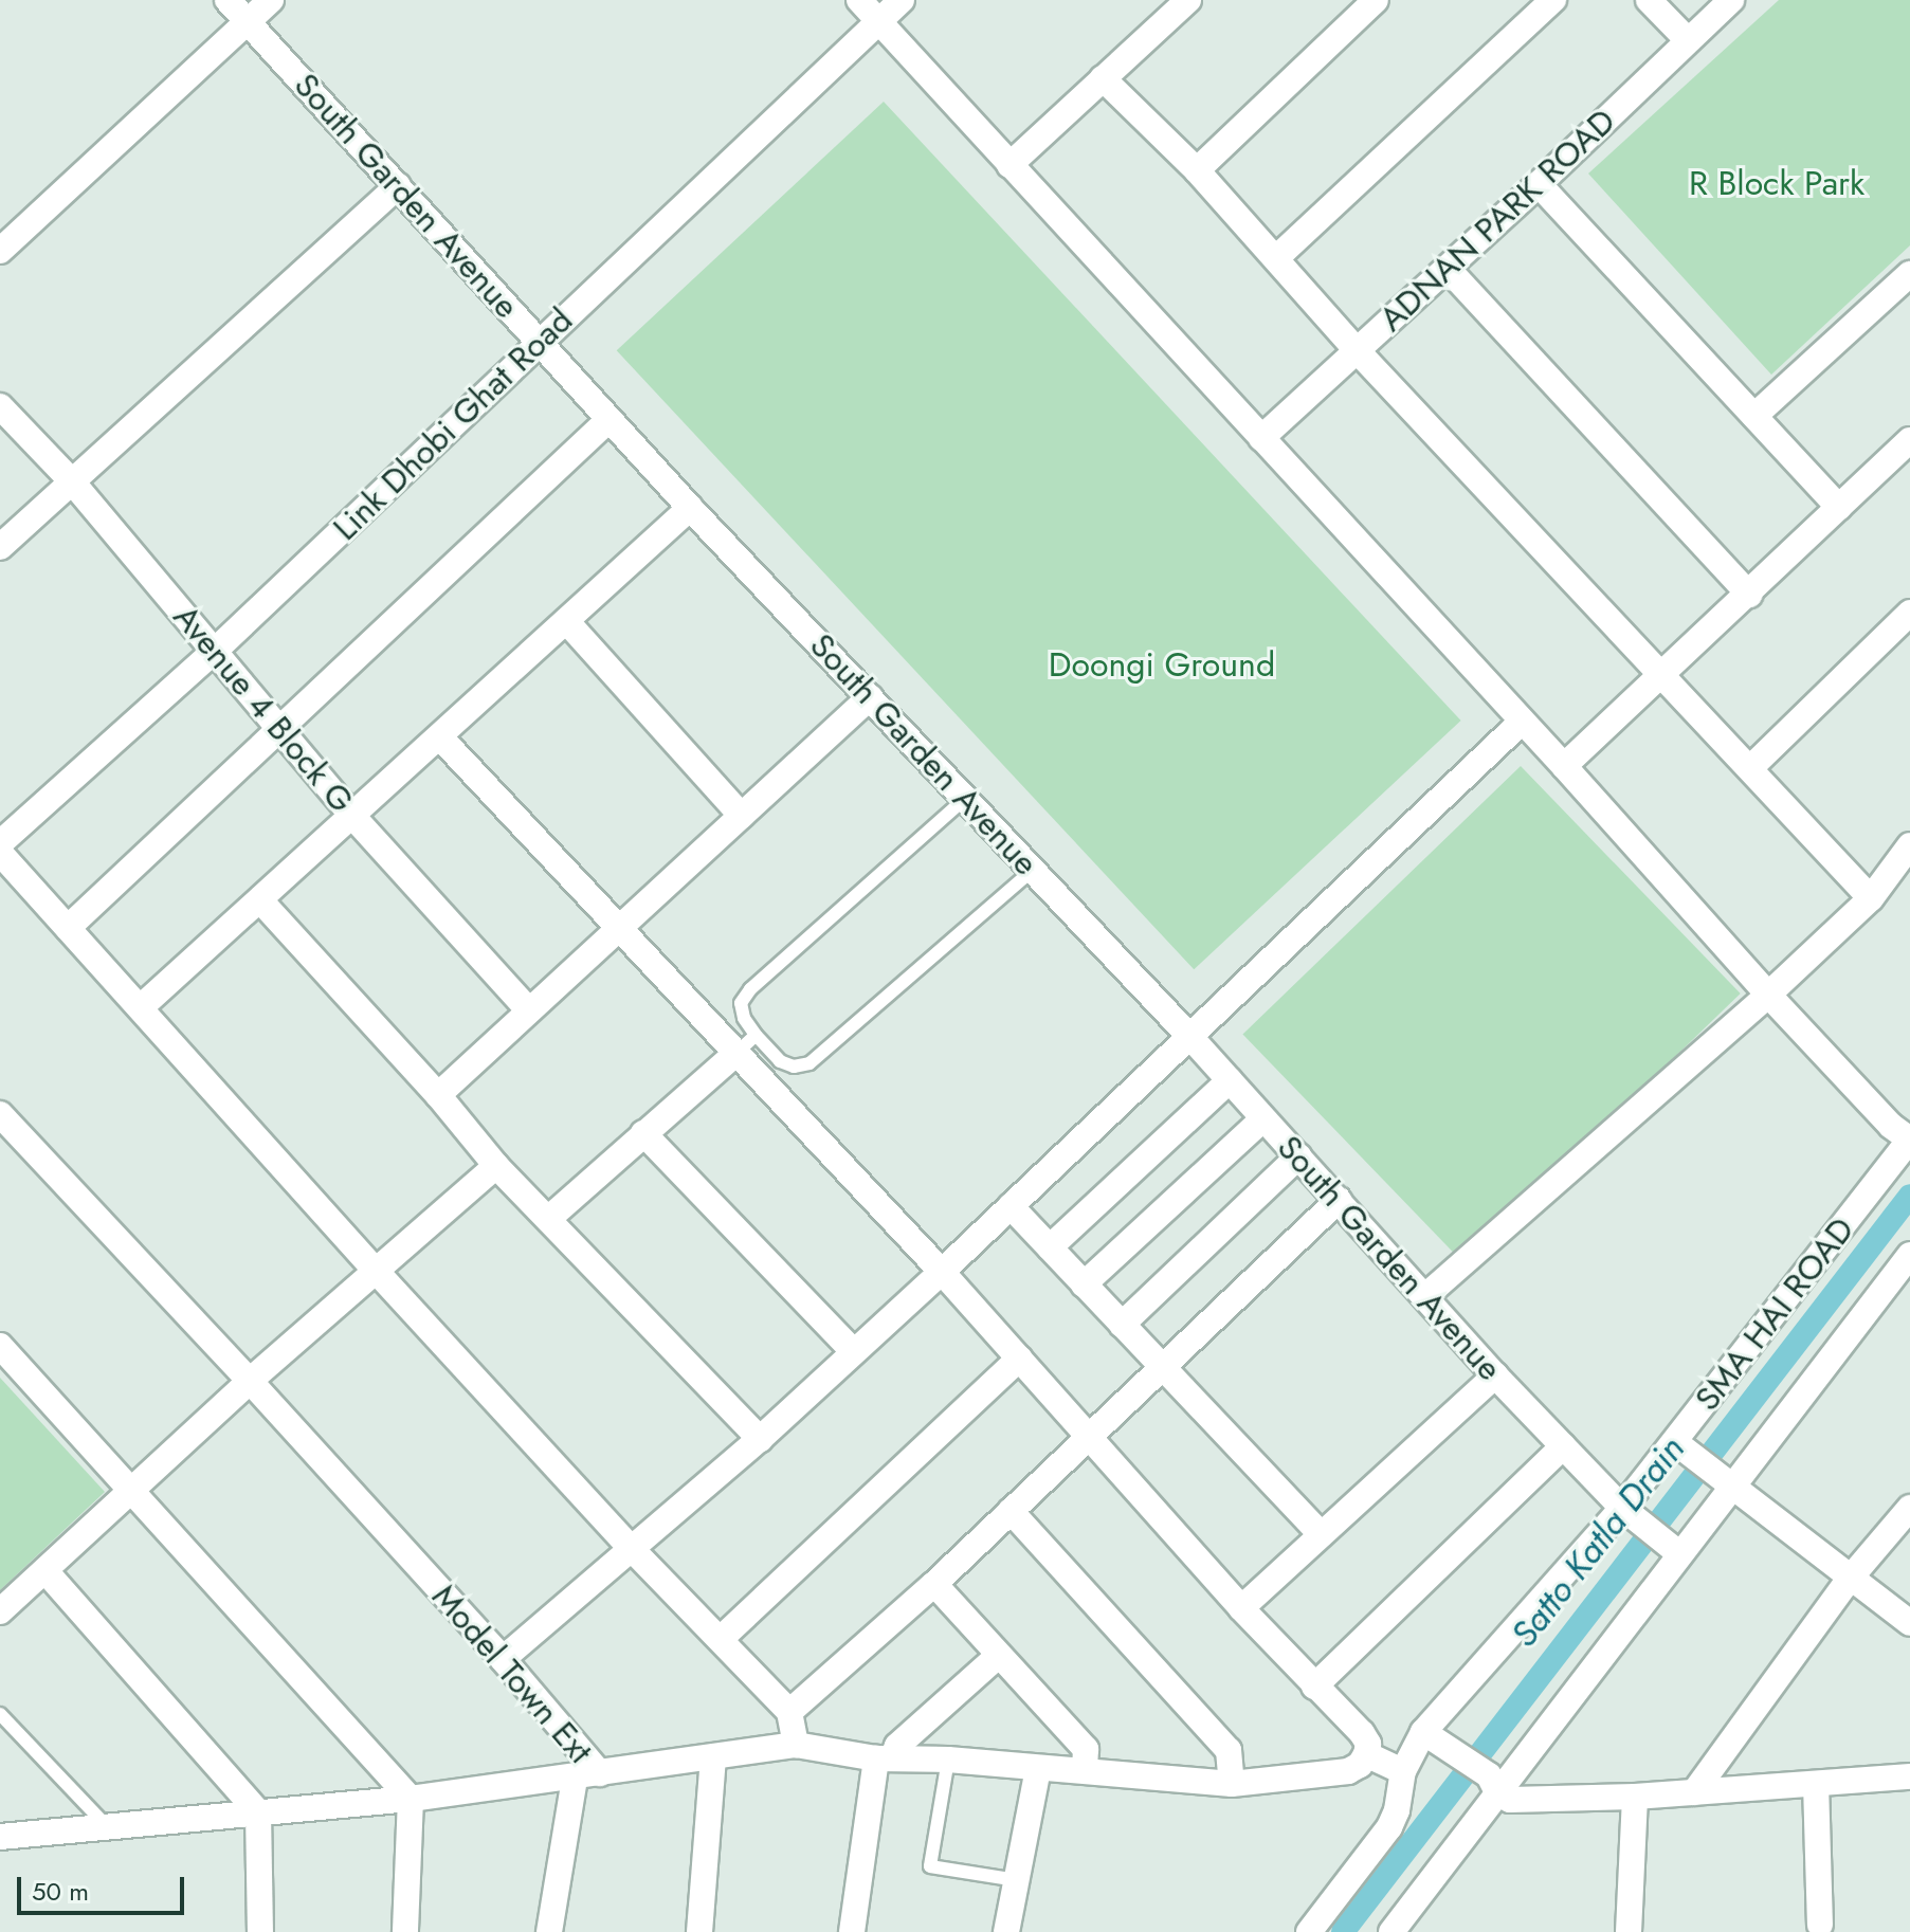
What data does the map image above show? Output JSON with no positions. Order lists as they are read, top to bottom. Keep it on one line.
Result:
{"streets":{"street":["South Garden Avenue","ADNAN PARK ROAD","Link Dhobi Ghat Road","Avenue 4 Block G","SMA HAI ROAD","Model Town Ext"]},"crossings":[["South Garden Avenue","Link Dhobi Ghat Road"],["South Garden Avenue","SMA HAI ROAD"],["Link Dhobi Ghat Road","Avenue 4 Block G"]],"water":["Satto Katla Drain"],"parks":["R Block Park","Doongi Ground"],"scale_bar":"50 m"}
